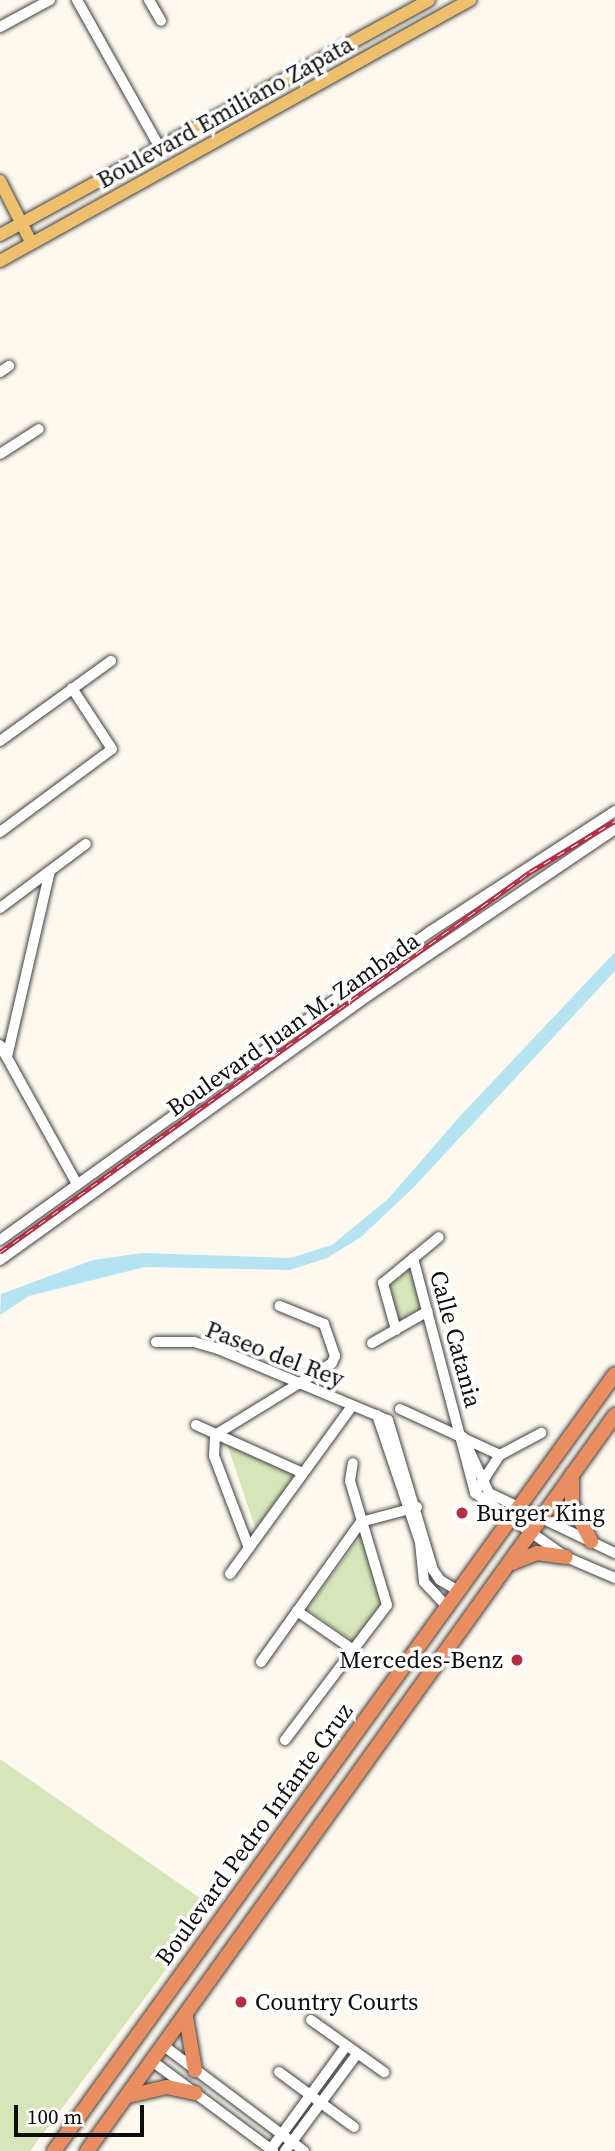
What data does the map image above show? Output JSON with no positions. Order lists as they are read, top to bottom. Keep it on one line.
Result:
{"streets":{"highway":["Boulevard Pedro Infante Cruz"],"main road":["Boulevard Emiliano Zapata"],"street":["Boulevard Juan M. Zambada","Calle Catania","Paseo del Rey"]},"crossings":[["Paseo del Rey","Boulevard Pedro Infante Cruz"]],"places":["Burger King","Mercedes-Benz","Country Courts"],"scale_bar":"100 m"}
